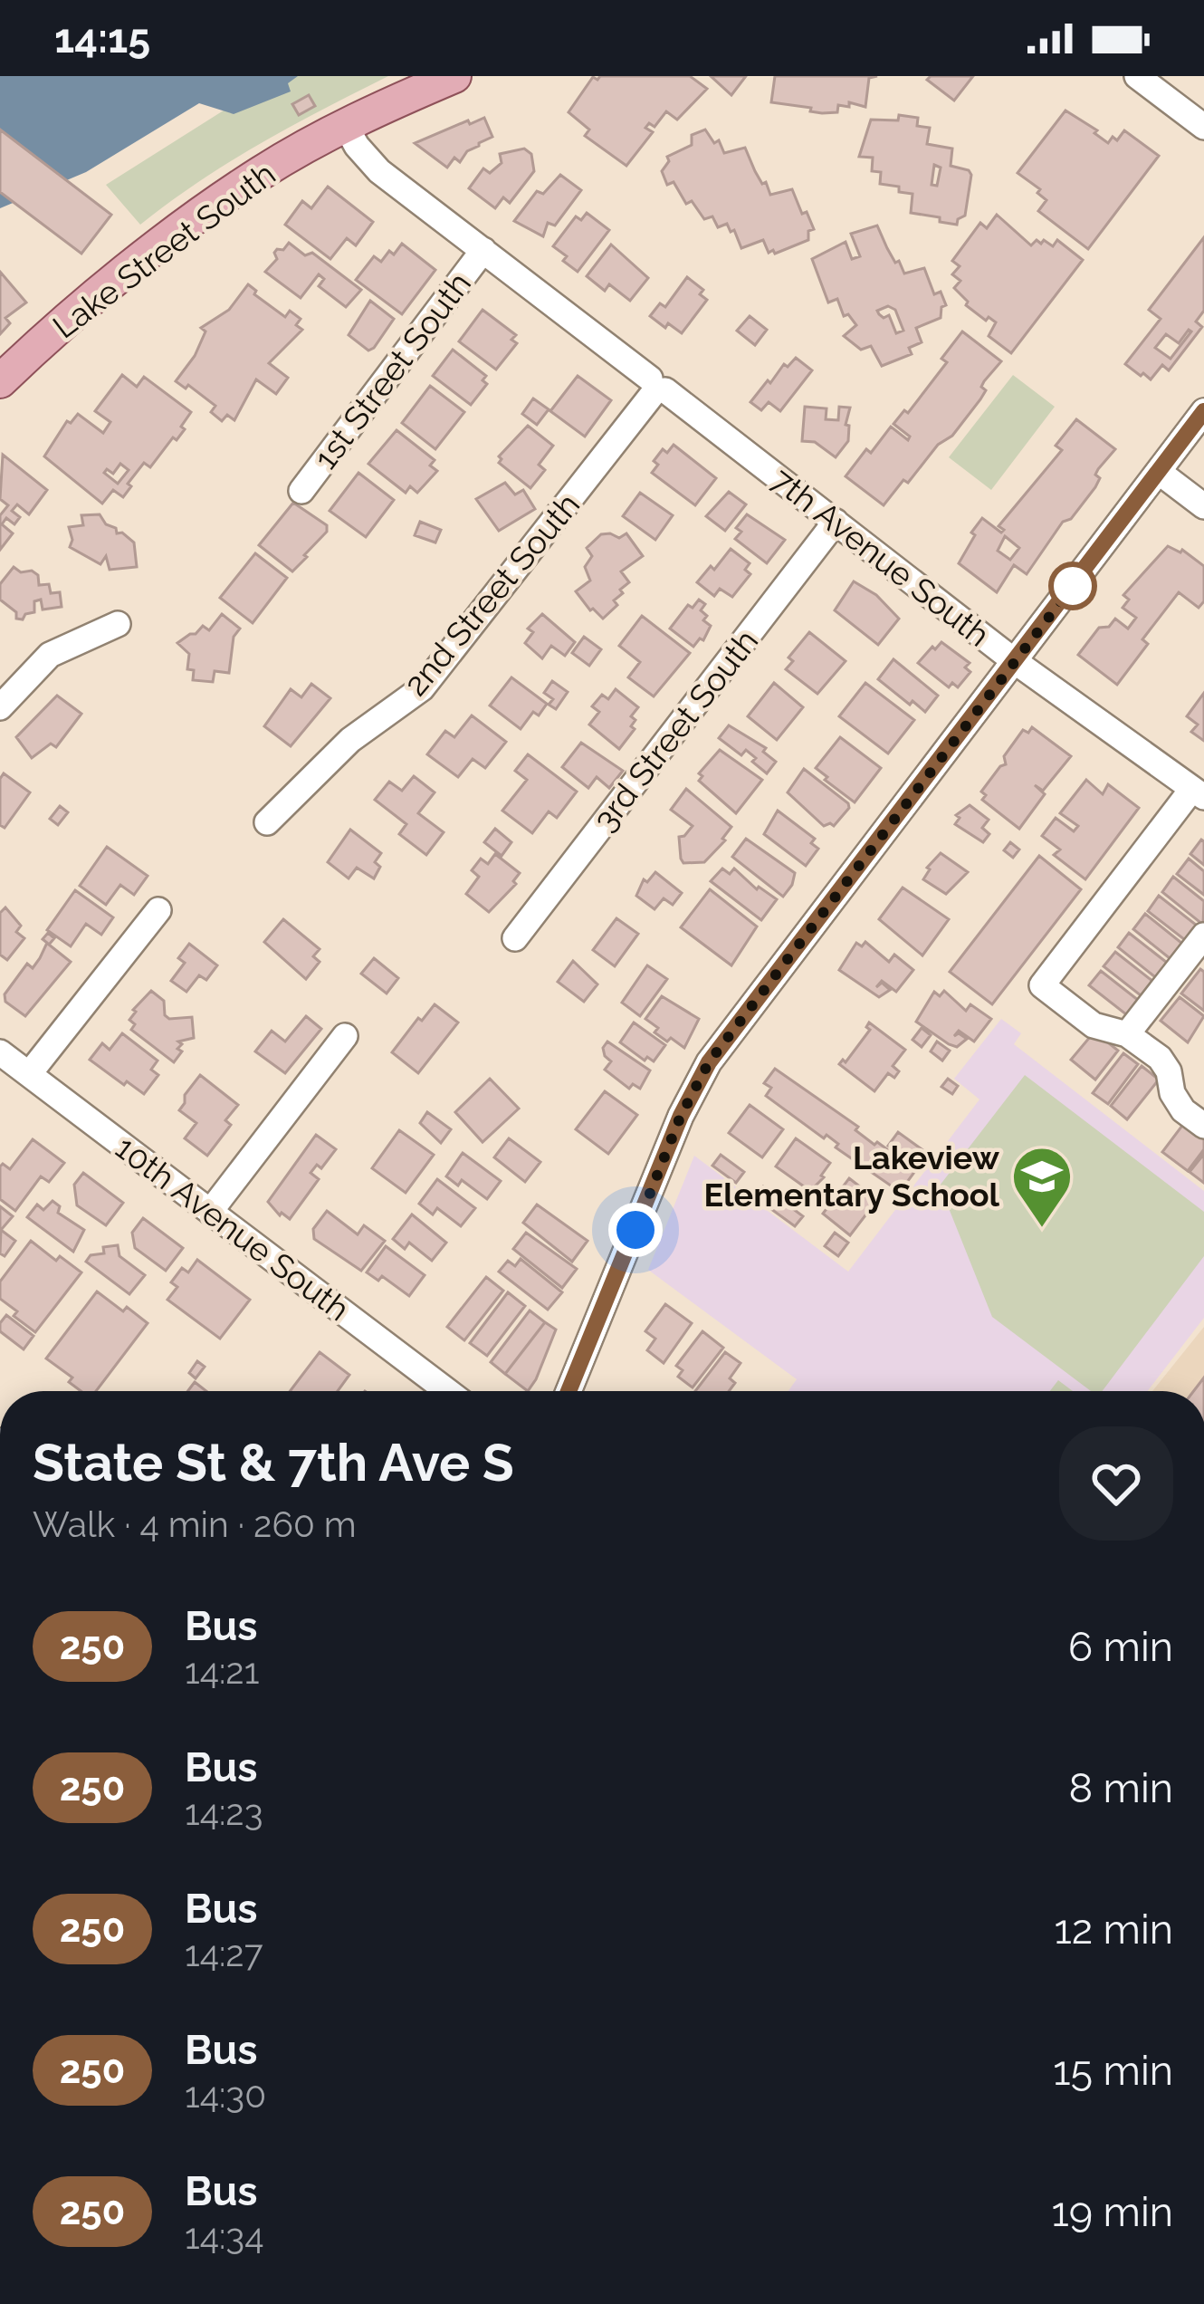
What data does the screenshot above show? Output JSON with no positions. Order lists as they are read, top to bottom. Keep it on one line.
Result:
{"streets":{"main road":["Lake Street South"],"street":["1st Street South","7th Avenue South","2nd Street South","3rd Street South","10th Avenue South"]},"crossings":[["Lake Street South","7th Avenue South"],["1st Street South","7th Avenue South"],["7th Avenue South","2nd Street South"],["7th Avenue South","3rd Street South"]],"places":{"school or university":["Lakeview Elementary School"]},"lines":["bus line 250"],"page":{"status":"14:15","heading":["State St & 7th Ave S","Walk · 4 min · 260 m"],"list":[{"mark":"250","name":"Bus","note":"14:21","value":"6 min"},{"mark":"250","name":"Bus","note":"14:23","value":"8 min"},{"mark":"250","name":"Bus","note":"14:27","value":"12 min"},{"mark":"250","name":"Bus","note":"14:30","value":"15 min"},{"mark":"250","name":"Bus","note":"14:34","value":"19 min"}]}}
